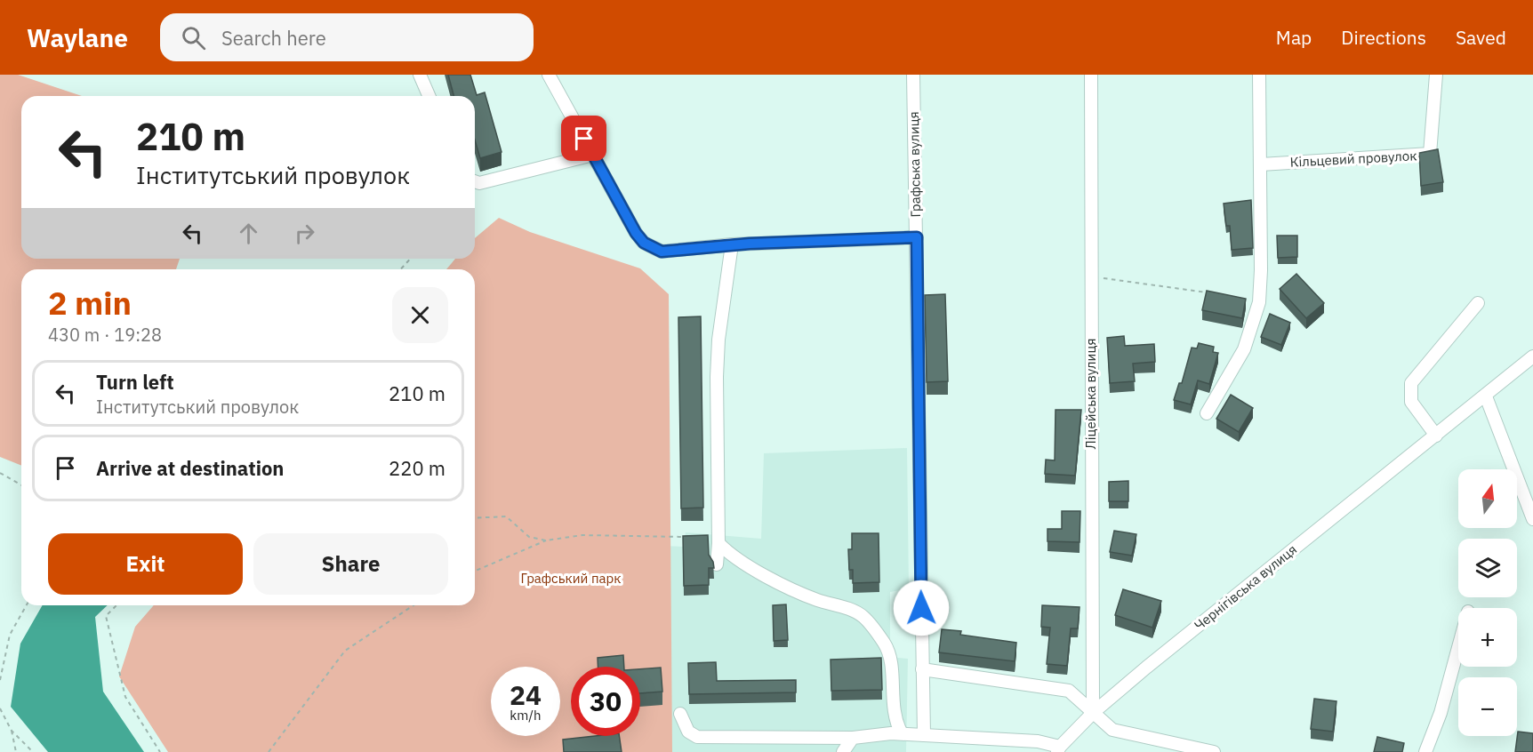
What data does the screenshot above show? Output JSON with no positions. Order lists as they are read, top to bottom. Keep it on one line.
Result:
{"streets":{"street":["Кільцевий провулок","Графська вулиця","Ліцейська вулиця","Чернігівська вулиця"]},"crossings":[["Ліцейська вулиця","Чернігівська вулиця"]],"parks":["Графський парк"],"north":"top","page":{"header":"Waylane","search":"Search here","nav":["Map","Directions","Saved"],"turn":["210 m","Інститутський провулок"],"heading":["2 min","430 m · 19:28"],"list":[{"name":"Turn left","note":"Інститутський провулок","value":"210 m"},{"name":"Arrive at destination","value":"220 m"}],"map_buttons":["+","−"],"buttons":["Exit","Share"],"speed":"24 km/h","limit":"30"}}
